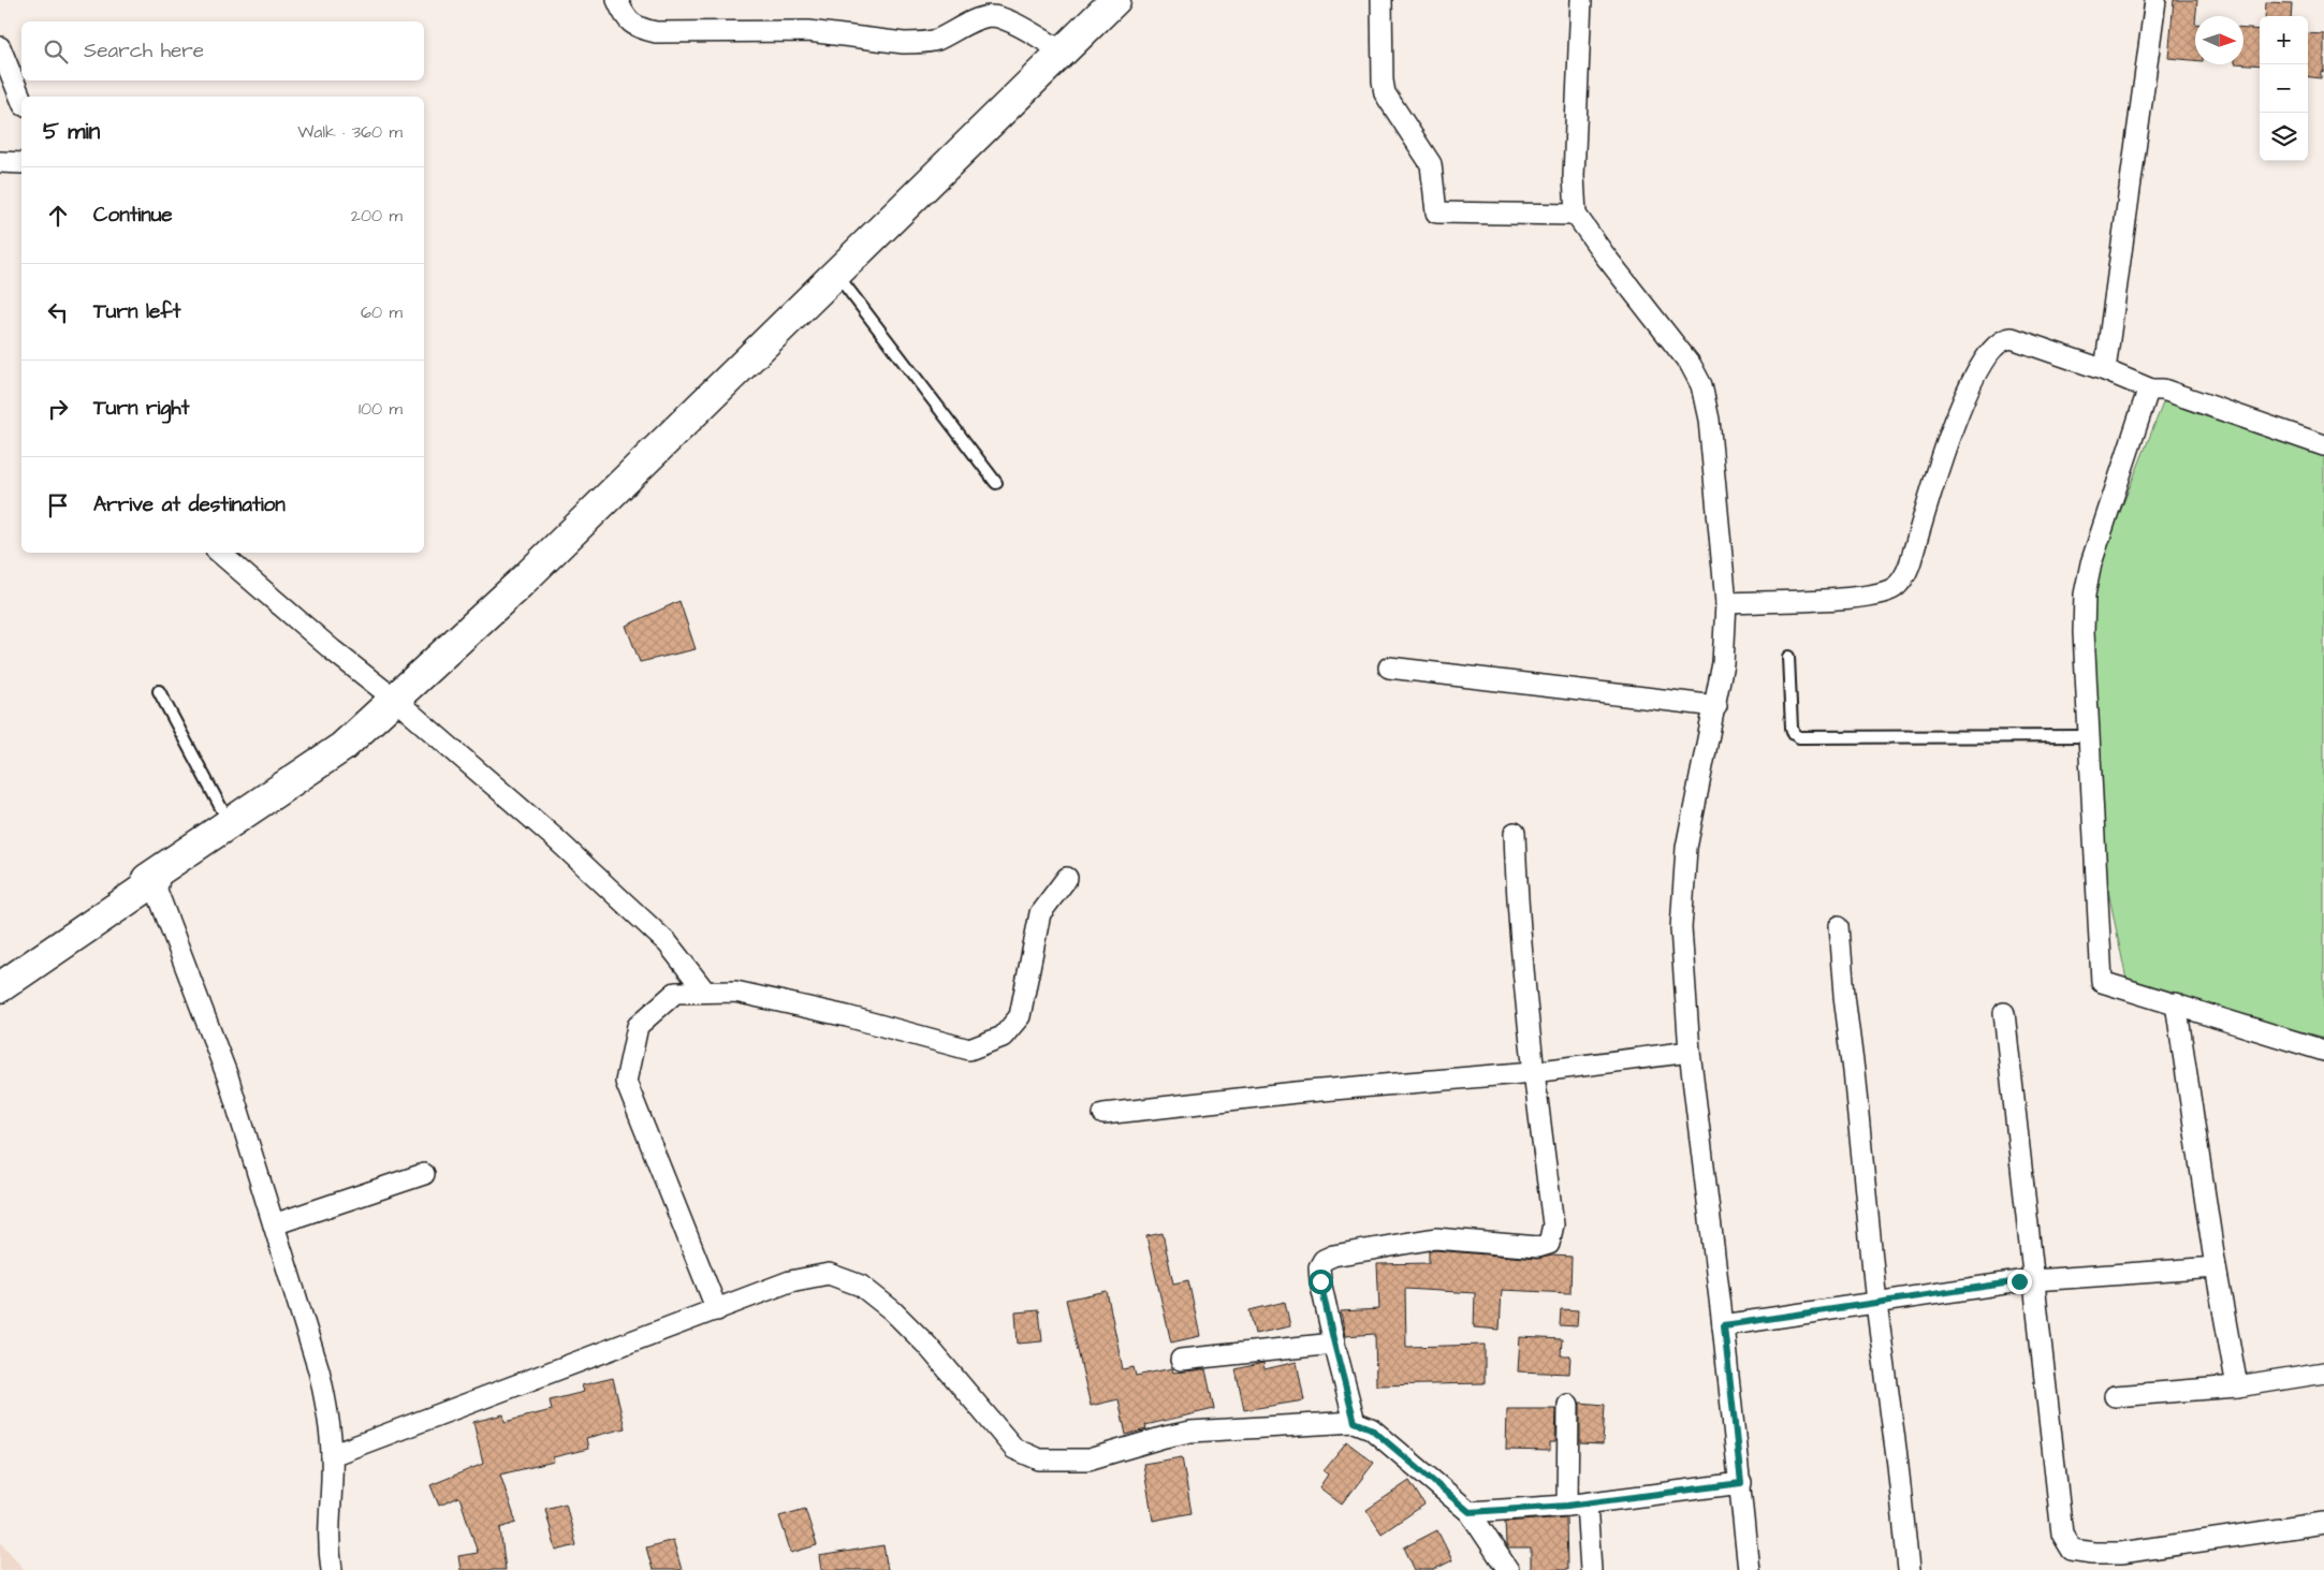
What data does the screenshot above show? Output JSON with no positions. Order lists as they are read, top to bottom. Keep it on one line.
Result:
{"north":"right","page":{"map_buttons":["+","−"],"search":"Search here","heading":["5 min","Walk · 360 m"],"list":[["Continue","200 m"],["Turn left","60 m"],["Turn right","100 m"],"Arrive at destination"]}}
